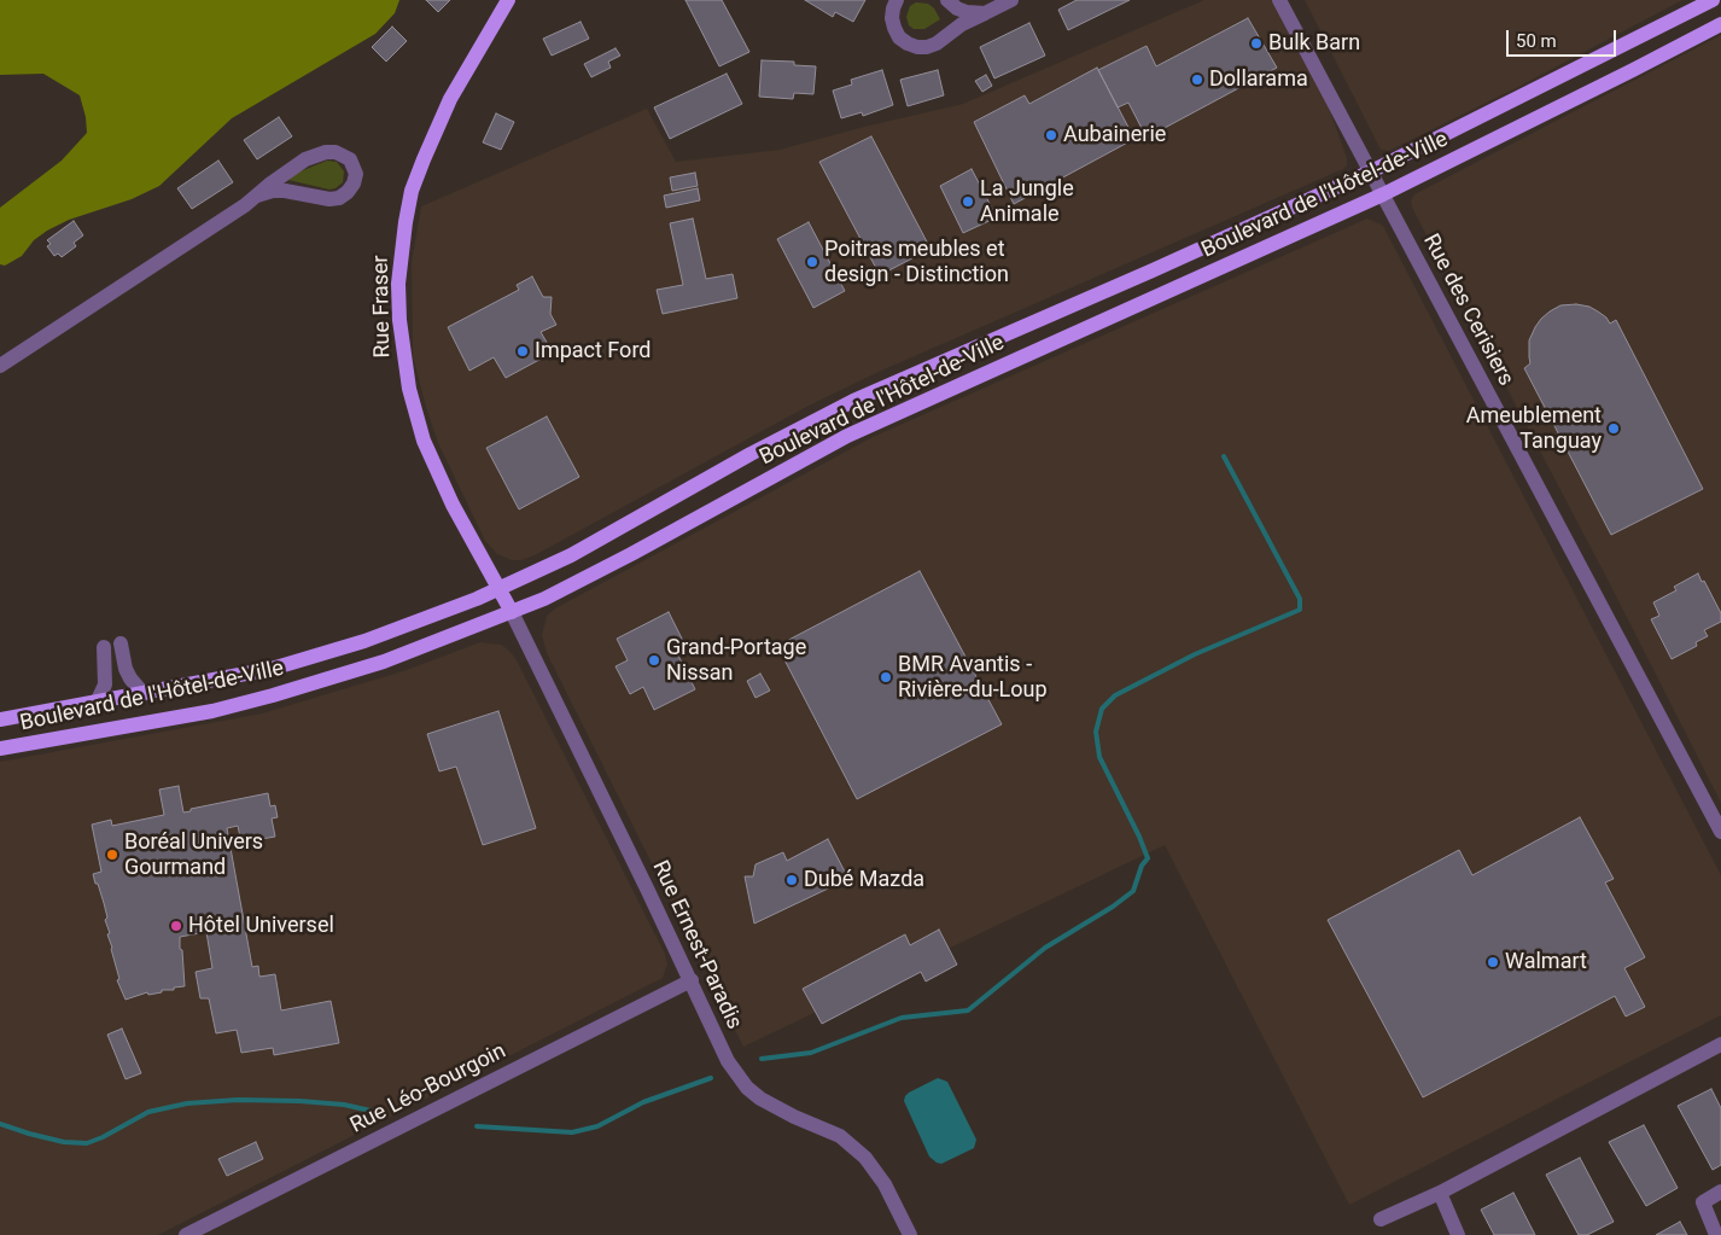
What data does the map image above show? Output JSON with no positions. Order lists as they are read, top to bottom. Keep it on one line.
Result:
{"streets":{"main road":["Boulevard de l'Hôtel-de-Ville","Rue Fraser"],"street":["Rue des Cerisiers","Rue Ernest-Paradis","Rue Léo-Bourgoin"]},"crossings":[["Boulevard de l'Hôtel-de-Ville","Rue Fraser"],["Boulevard de l'Hôtel-de-Ville","Rue des Cerisiers"],["Boulevard de l'Hôtel-de-Ville","Rue Ernest-Paradis"],["Rue Fraser","Rue Ernest-Paradis"],["Rue Ernest-Paradis","Rue Léo-Bourgoin"]],"places":["Bulk Barn","Dollarama","Aubainerie","La Jungle Animale","Poitras meubles et design - Distinction","Impact Ford","Ameublement Tanguay","Grand-Portage Nissan","BMR Avantis - Rivière-du-Loup","Boréal Univers Gourmand","Dubé Mazda","Hôtel Universel","Walmart"],"scale_bar":"50 m"}
